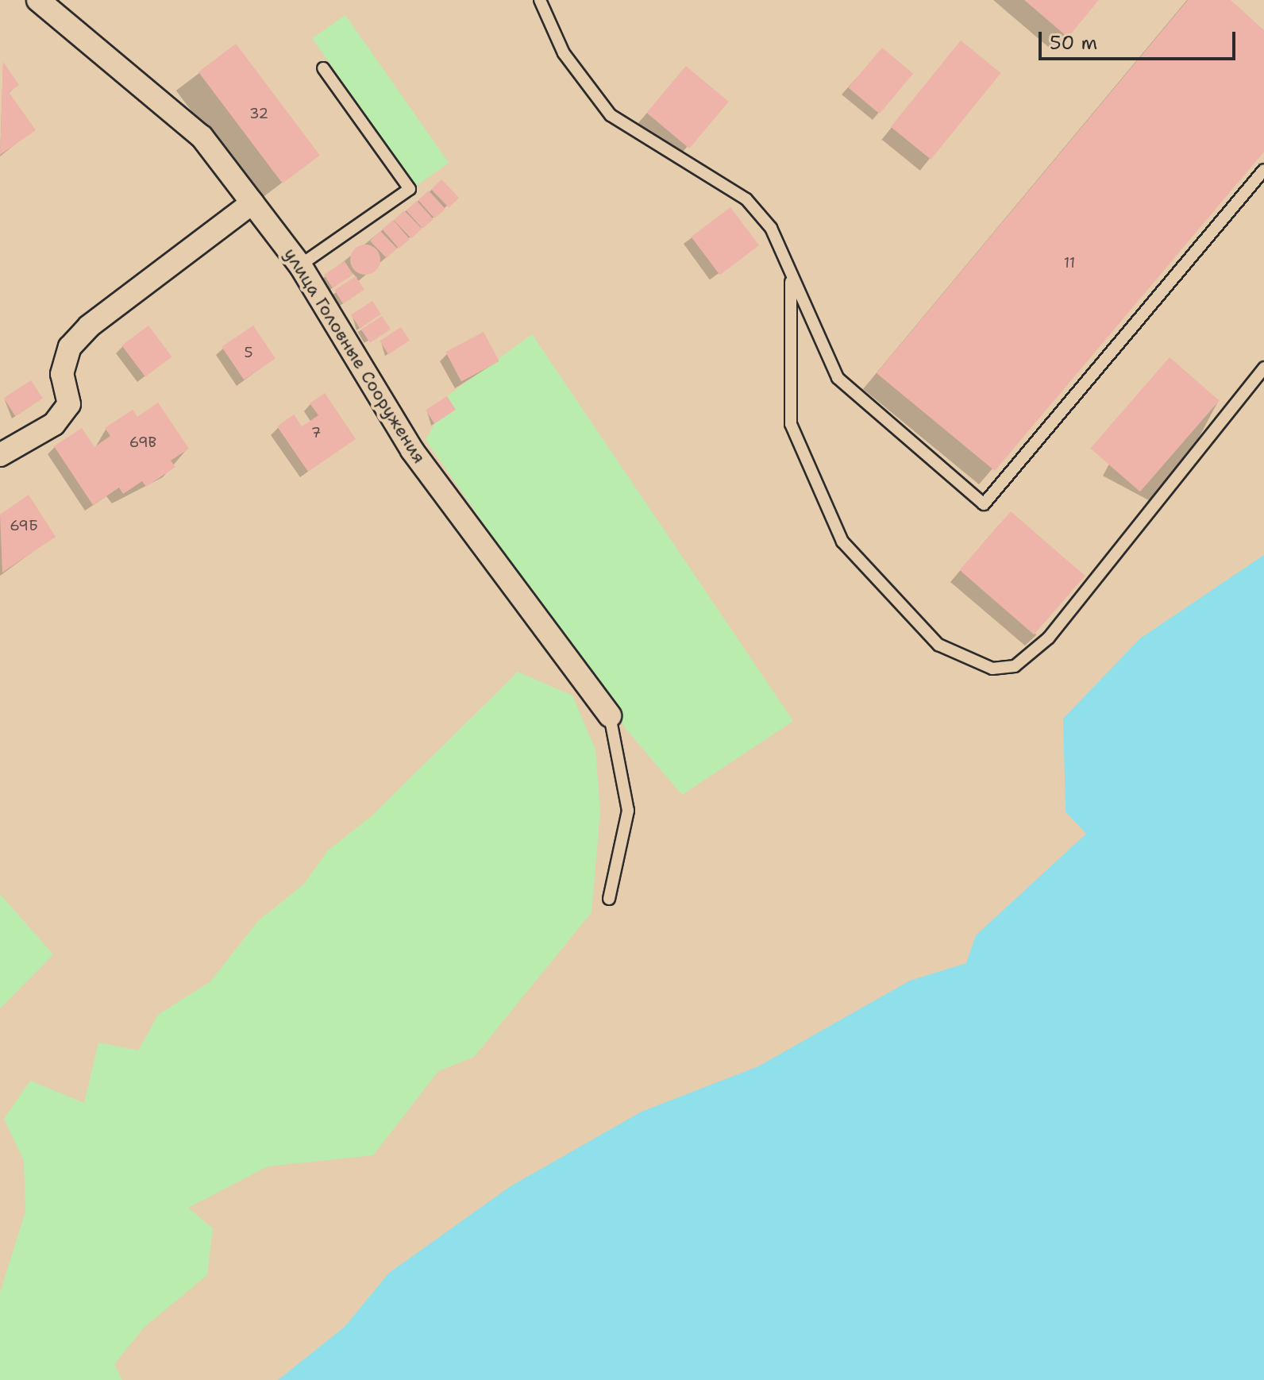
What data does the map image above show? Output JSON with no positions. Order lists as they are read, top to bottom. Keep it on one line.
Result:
{"streets":{"street":["улица Головные Сооружения"]},"house_numbers":["32","11","5","7","69В","69Б"],"scale_bar":"50 m"}
